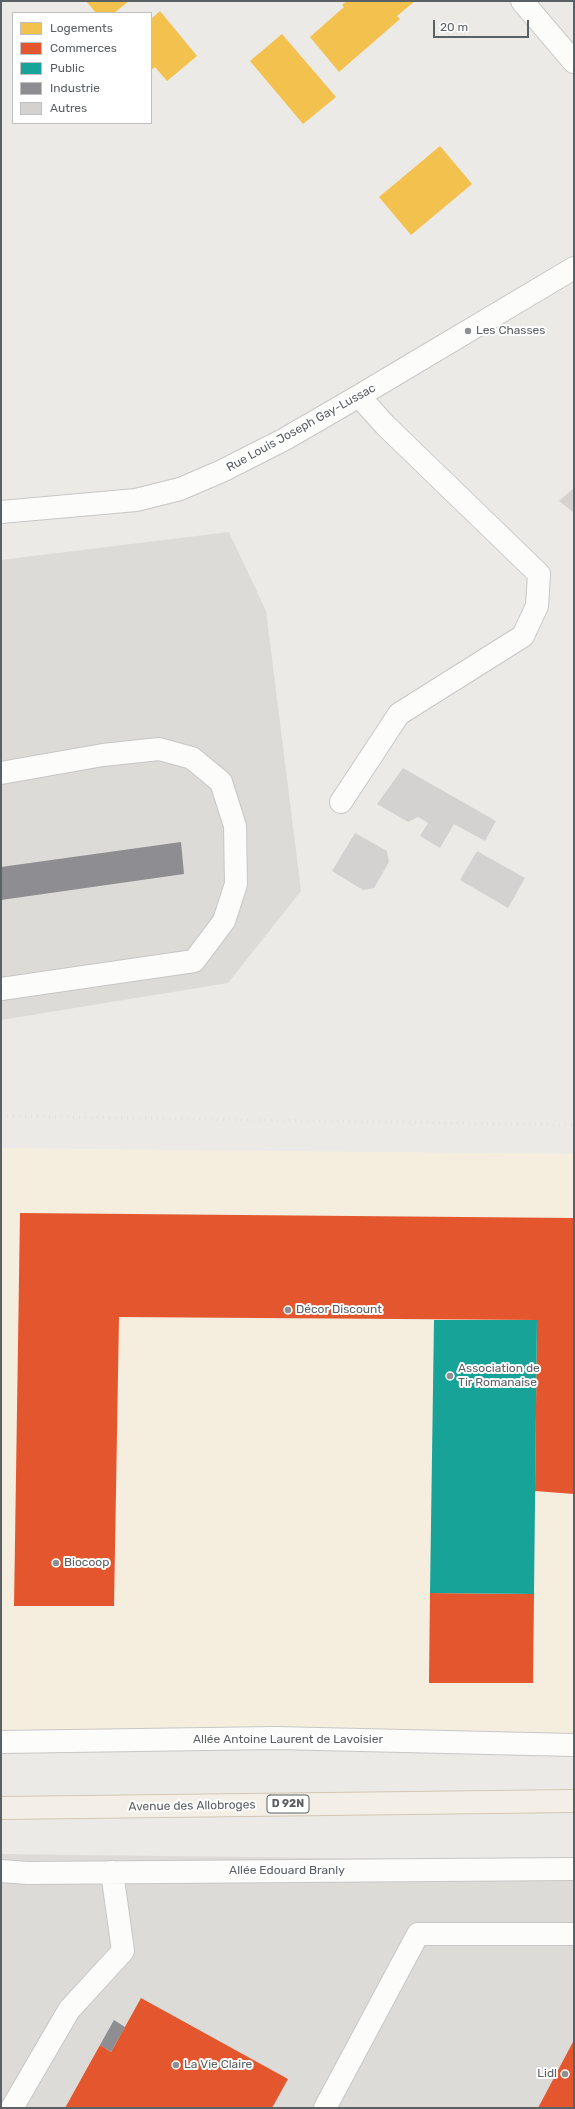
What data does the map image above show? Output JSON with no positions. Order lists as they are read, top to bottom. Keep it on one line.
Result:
{"streets":{"main road":["D 92N","Avenue des Allobroges"],"street":["Rue Louis Joseph Gay-Lussac","Allée Antoine Laurent de Lavoisier","Allée Edouard Branly"]},"places":["Les Chasses","Décor Discount","Association de Tir Romanaise","Biocoop","La Vie Claire","Lidl"],"legend":["Logements","Commerces","Public","Industrie","Autres"],"scale_bar":"20 m"}
